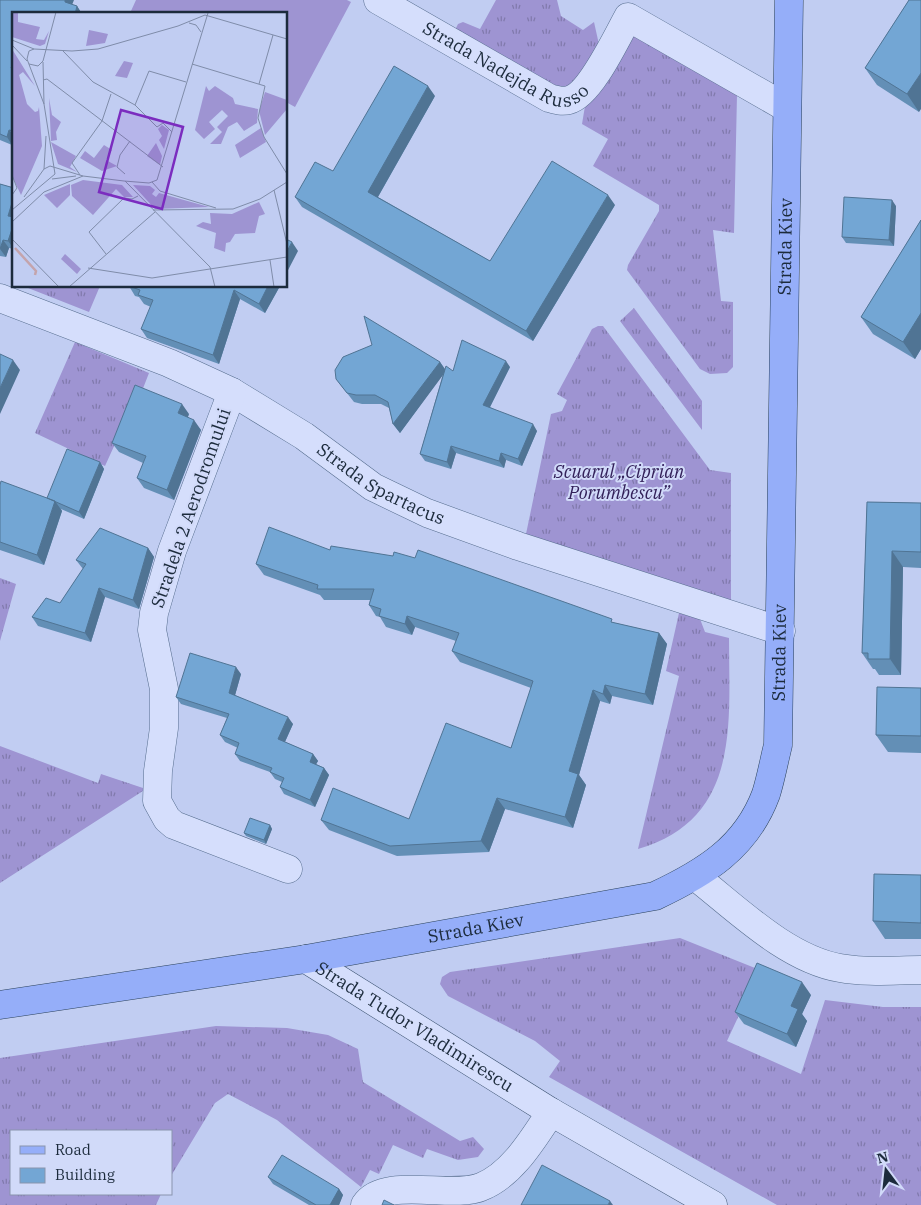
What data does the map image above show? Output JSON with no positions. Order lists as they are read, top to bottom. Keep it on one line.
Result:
{"streets":{"main road":["Strada Kiev","Strada Tudor Vladimirescu"],"street":["Strada Nadejda Russo","Strada Spartacus","Stradela 2 Aerodromului"]},"crossings":[["Strada Nadejda Russo","Strada Kiev"],["Strada Kiev","Strada Spartacus"],["Strada Kiev","Strada Tudor Vladimirescu"],["Strada Spartacus","Stradela 2 Aerodromului"]],"parks":["Scuarul „Ciprian Porumbescu”"],"legend":["Road","Building"],"north":"top"}
